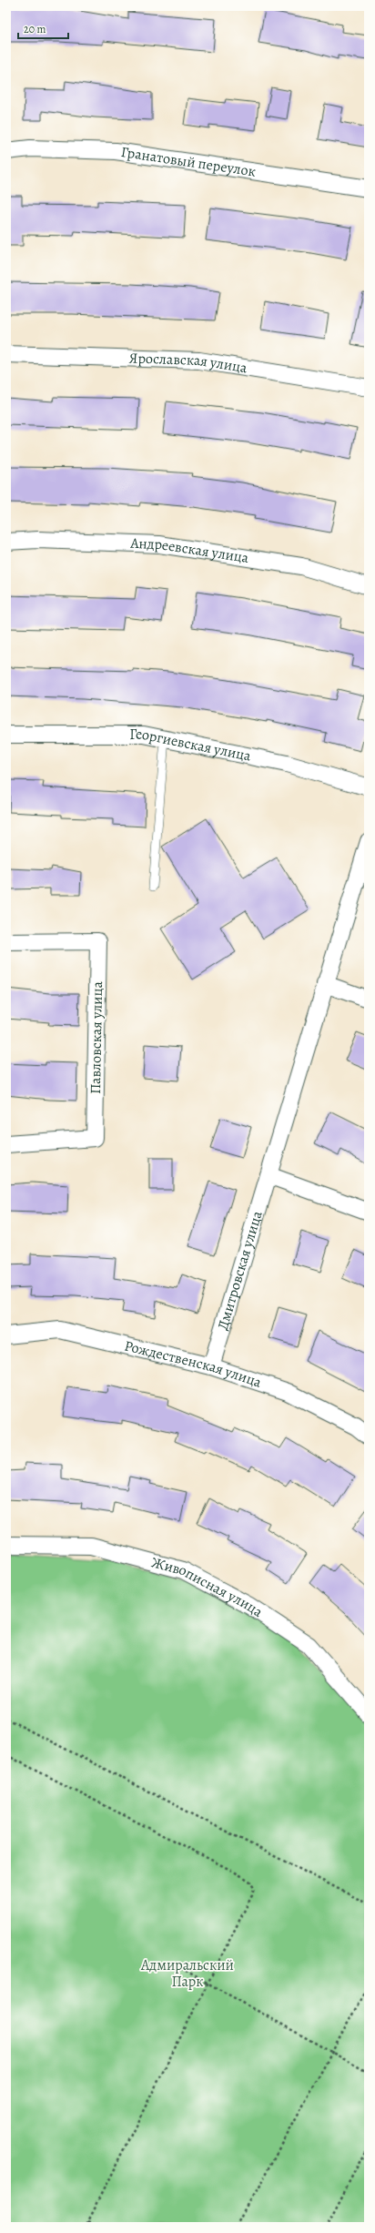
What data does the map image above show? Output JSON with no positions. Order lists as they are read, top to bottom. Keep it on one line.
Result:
{"streets":{"street":["Гранатовый переулок","Ярославская улица","Андреевская улица","Георгиевская улица","Павловская улица","Дмитровская улица","Рождественская улица","Живописная улица"]},"crossings":[["Дмитровская улица","Рождественская улица"]],"parks":["Адмиральский Парк"],"scale_bar":"20 m"}
